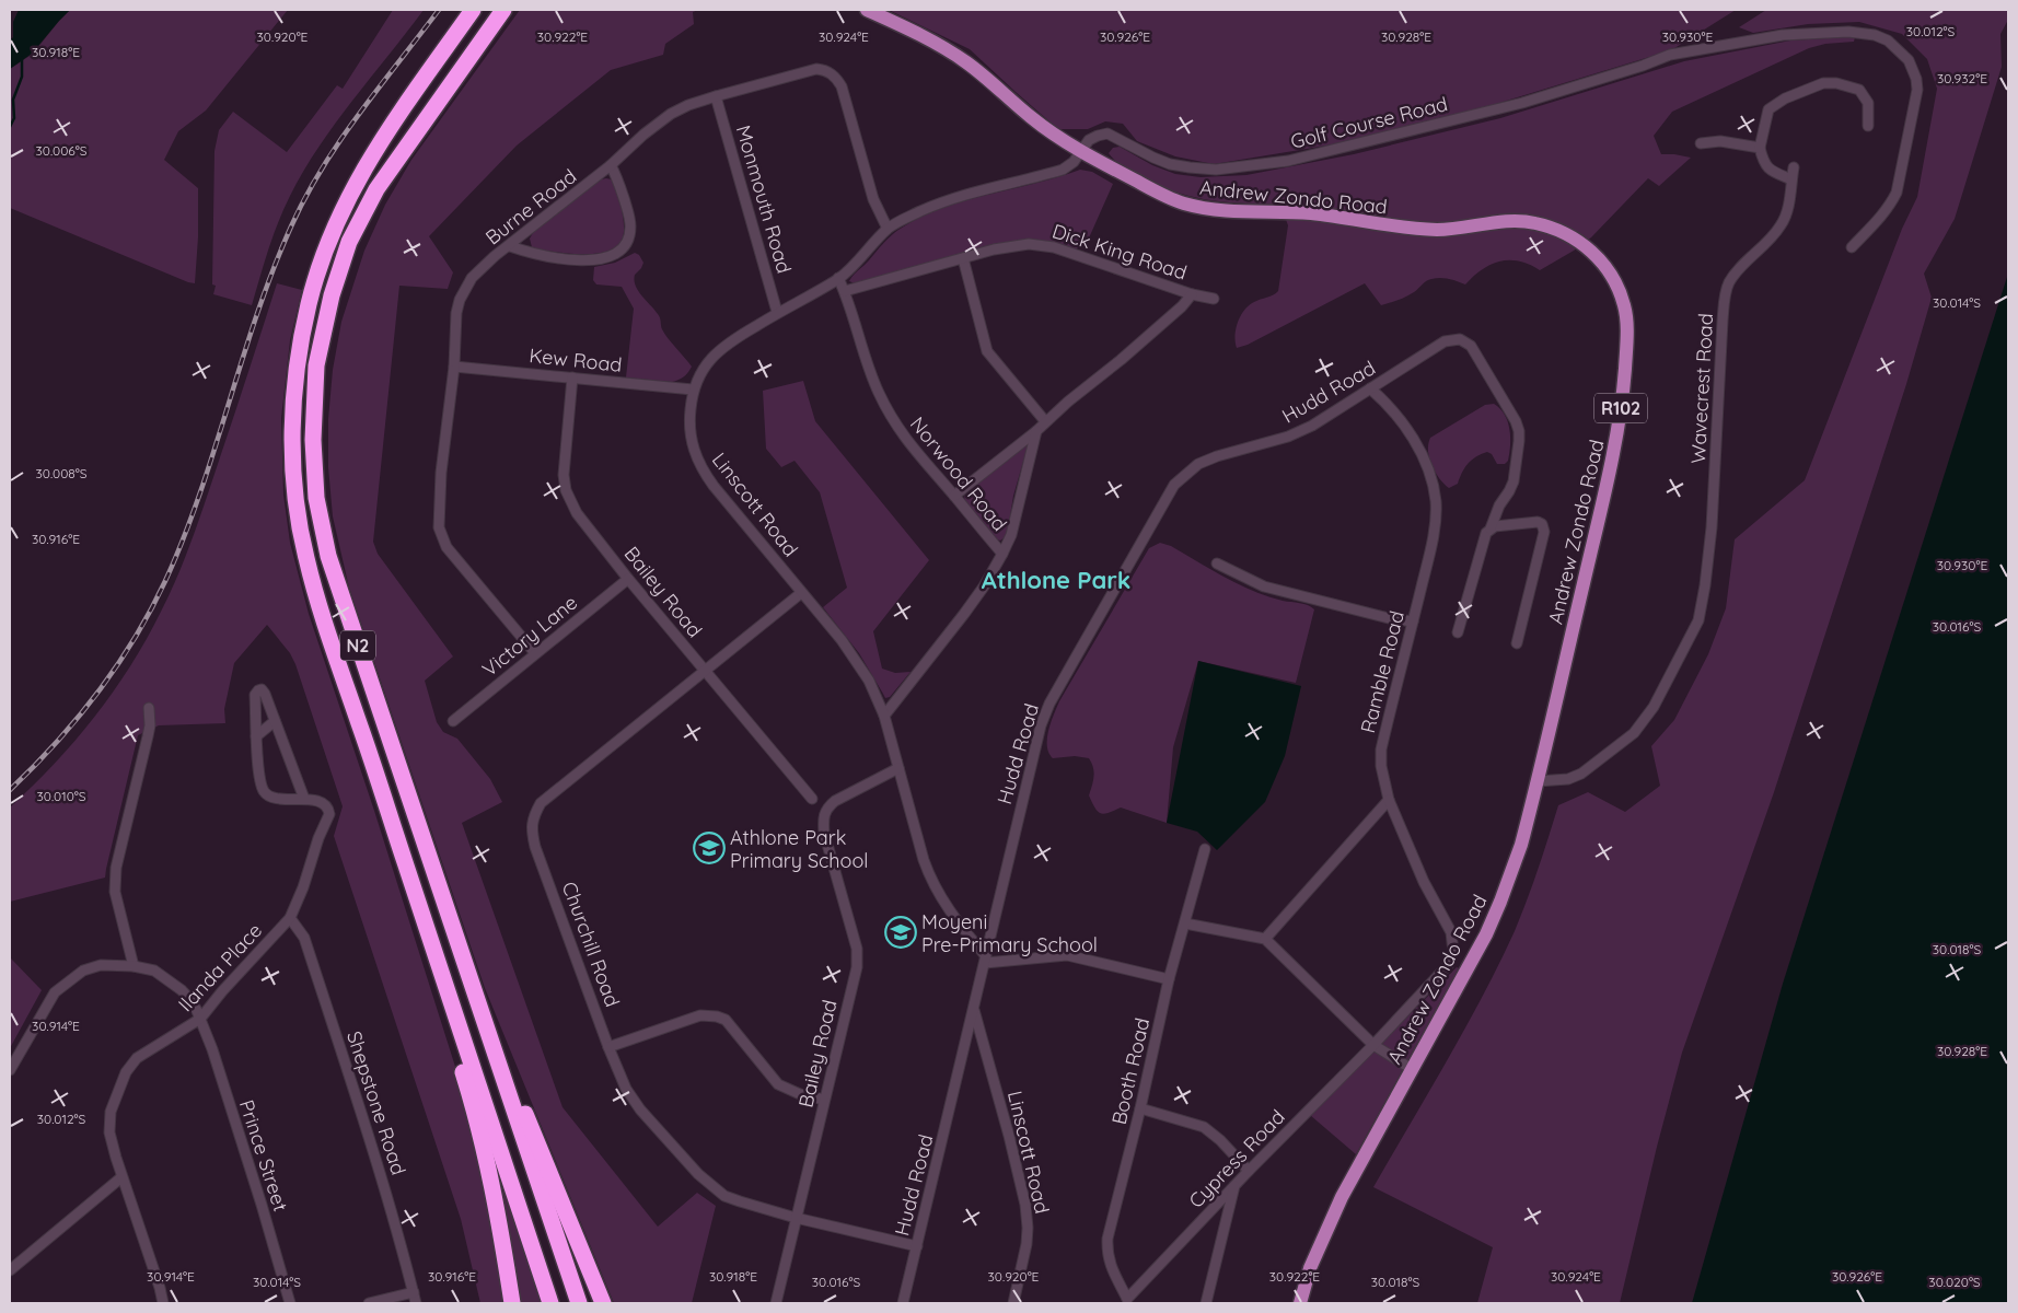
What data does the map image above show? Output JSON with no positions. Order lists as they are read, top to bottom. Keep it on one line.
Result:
{"streets":{"highway":["N2"],"main road":["Andrew Zondo Road","R102"],"street":["Golf Course Road","Monmouth Road","Burne Road","Dick King Road","Kew Road","Wavecrest Road","Hudd Road","Norwood Road","Linscott Road","Bailey Road","Victory Lane","Ramble Road","Churchill Road","Ilanda Place","Booth Road","Shepstone Road","Prince Street","Cypress Road"]},"crossings":[["Golf Course Road","Andrew Zondo Road"],["Golf Course Road","Linscott Road"],["Andrew Zondo Road","Wavecrest Road"],["Andrew Zondo Road","Linscott Road"],["Monmouth Road","Burne Road"],["Monmouth Road","Linscott Road"],["Burne Road","Kew Road"],["Burne Road","Linscott Road"],["Burne Road","Victory Lane"],["Dick King Road","Norwood Road"],["Dick King Road","Linscott Road"],["Kew Road","Linscott Road"],["Kew Road","Bailey Road"],["Hudd Road","Linscott Road"],["Hudd Road","Ramble Road"],["Hudd Road","Churchill Road"],["Norwood Road","Linscott Road"],["Linscott Road","Bailey Road"],["Linscott Road","Churchill Road"],["Bailey Road","Victory Lane"],["Bailey Road","Churchill Road"],["Ramble Road","Cypress Road"],["Ilanda Place","Shepstone Road"],["Ilanda Place","Prince Street"],["Booth Road","Cypress Road"]],"districts":["Athlone Park"],"places":{"school or university":["Athlone Park Primary School","Moyeni Pre-Primary School"]},"coordinates":["30.012°S","30.928°E","30.920°E","30.922°E","30.924°E","30.926°E","30.930°E","30.918°E","30.932°E","30.006°S","30.014°S","30.008°S","30.916°E","30.016°S","30.010°S","30.018°S","30.914°E","30.020°S"]}
